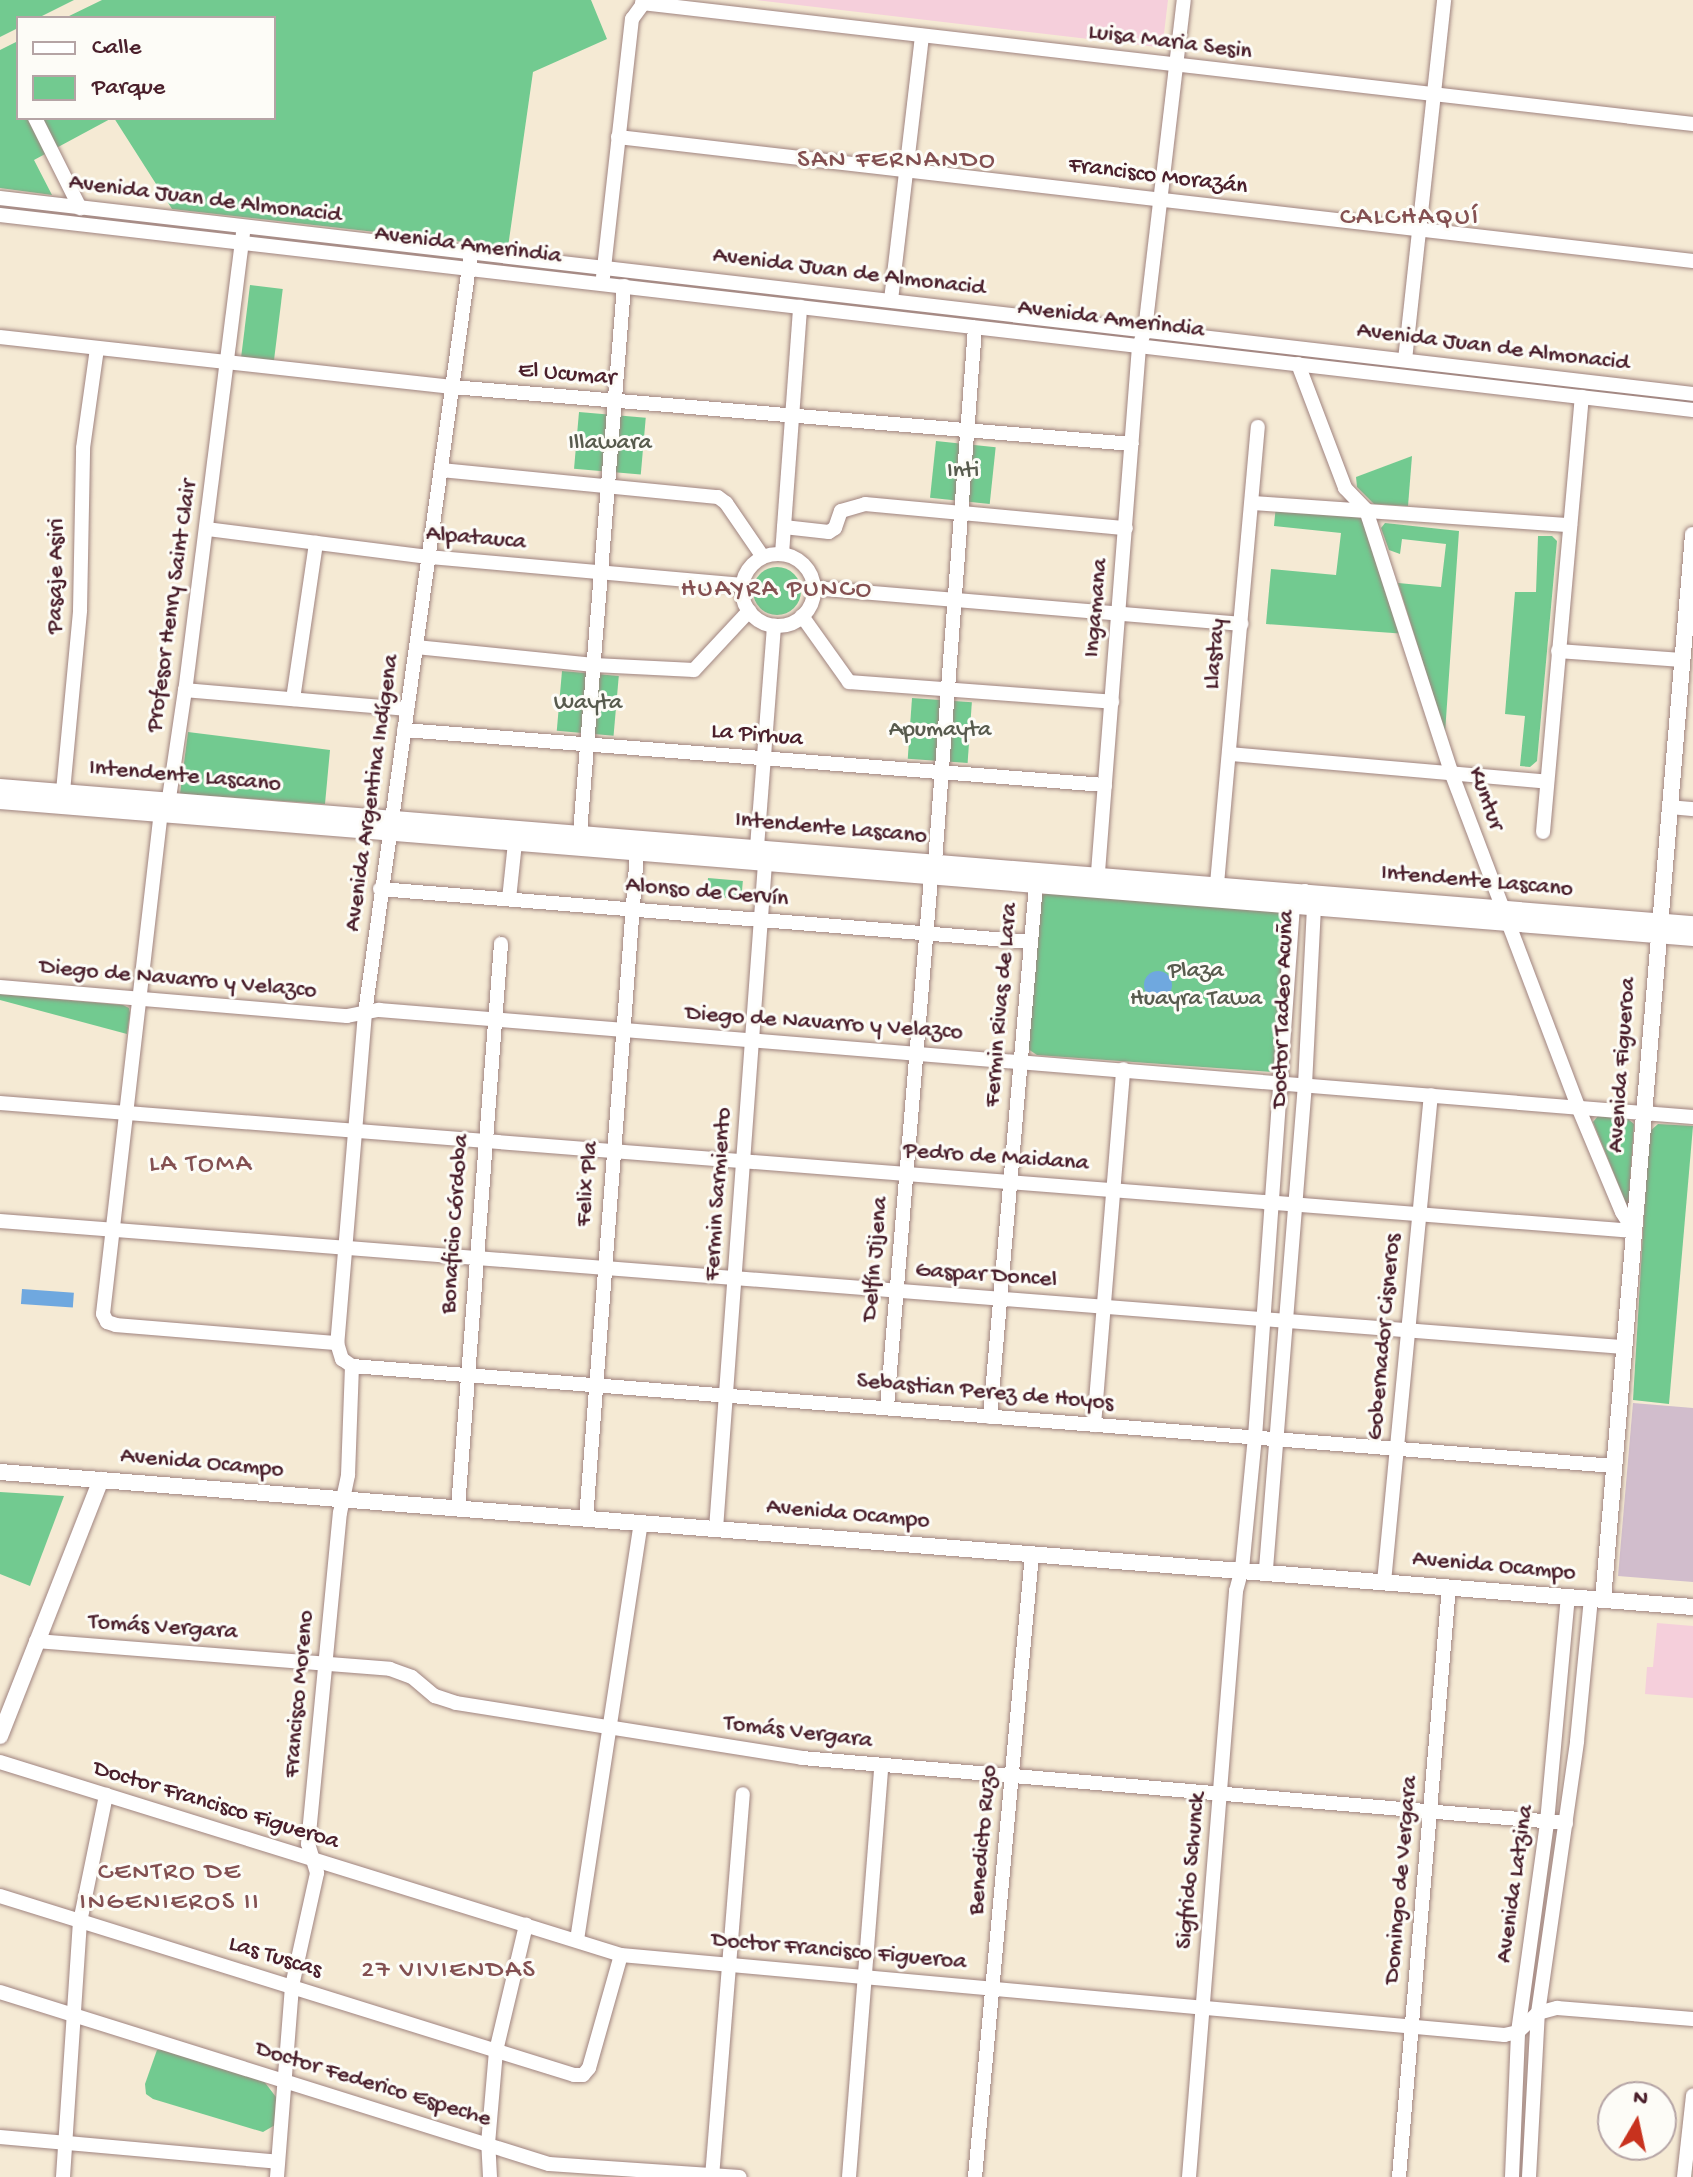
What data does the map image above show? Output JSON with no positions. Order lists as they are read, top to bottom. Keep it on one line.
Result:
{"streets":{"main road":["Intendente Lascano","Avenida Figueroa","Avenida Ocampo"],"street":["Luisa Maria Sesin","Francisco Morazán","Avenida Juan de Almonacid","Avenida Amerindia","El Ucumar","Alpatauca","Pasaje Asiri","Profesor Henry Saint Clair","Ingamana","Llastay","La Pirhua","Avenida Argentina Indígena","Kuntur","Alonso de Cervín","Diego de Navarro y Velazco","Fermin Rivas de Lara","Doctor Tadeo Acuña","Pedro de Maidana","Felix Pla","Fermin Sarmiento","Bonaficio Córdoba","Delfín Jijena","Gaspar Doncel","Gobernador Cisneros","Sebastian Perez de Hoyos","Tomás Vergara","Francisco Moreno","Doctor Francisco Figueroa","Benedicto Ruzo","Sigfrido Schunck","Domingo de Vergara","Avenida Latzina","Las Tuscas","Doctor Federico Espeche"]},"crossings":[["Luisa Maria Sesin","Ingamana"],["Francisco Morazán","Ingamana"],["Avenida Juan de Almonacid","Avenida Amerindia"],["Avenida Juan de Almonacid","Profesor Henry Saint Clair"],["Avenida Juan de Almonacid","Ingamana"],["Avenida Juan de Almonacid","Avenida Argentina Indígena"],["Avenida Amerindia","Profesor Henry Saint Clair"],["Avenida Amerindia","Ingamana"],["Avenida Amerindia","Avenida Argentina Indígena"],["Avenida Amerindia","Delfín Jijena"],["El Ucumar","Pasaje Asiri"],["El Ucumar","Profesor Henry Saint Clair"],["El Ucumar","Ingamana"],["El Ucumar","Avenida Argentina Indígena"],["El Ucumar","Delfín Jijena"],["Alpatauca","Profesor Henry Saint Clair"],["Alpatauca","Avenida Argentina Indígena"],["Pasaje Asiri","Intendente Lascano"],["Profesor Henry Saint Clair","Intendente Lascano"],["Profesor Henry Saint Clair","Avenida Argentina Indígena"],["Profesor Henry Saint Clair","Diego de Navarro y Velazco"],["Profesor Henry Saint Clair","Pedro de Maidana"],["Profesor Henry Saint Clair","Gaspar Doncel"],["Ingamana","La Pirhua"],["Ingamana","Intendente Lascano"],["Llastay","Intendente Lascano"],["La Pirhua","Avenida Argentina Indígena"],["La Pirhua","Delfín Jijena"],["Intendente Lascano","Avenida Argentina Indígena"],["Intendente Lascano","Kuntur"],["Intendente Lascano","Fermin Rivas de Lara"],["Intendente Lascano","Doctor Tadeo Acuña"],["Intendente Lascano","Avenida Figueroa"],["Intendente Lascano","Felix Pla"],["Intendente Lascano","Fermin Sarmiento"],["Intendente Lascano","Delfín Jijena"],["Avenida Argentina Indígena","Alonso de Cervín"],["Avenida Argentina Indígena","Diego de Navarro y Velazco"],["Avenida Argentina Indígena","Pedro de Maidana"],["Avenida Argentina Indígena","Gaspar Doncel"],["Kuntur","Diego de Navarro y Velazco"],["Kuntur","Avenida Figueroa"],["Kuntur","Pedro de Maidana"],["Alonso de Cervín","Fermin Rivas de Lara"],["Alonso de Cervín","Felix Pla"],["Alonso de Cervín","Fermin Sarmiento"],["Alonso de Cervín","Delfín Jijena"],["Diego de Navarro y Velazco","Fermin Rivas de Lara"],["Diego de Navarro y Velazco","Doctor Tadeo Acuña"],["Diego de Navarro y Velazco","Avenida Figueroa"],["Diego de Navarro y Velazco","Felix Pla"],["Diego de Navarro y Velazco","Fermin Sarmiento"],["Diego de Navarro y Velazco","Bonaficio Córdoba"],["Diego de Navarro y Velazco","Delfín Jijena"],["Diego de Navarro y Velazco","Gobernador Cisneros"],["Fermin Rivas de Lara","Pedro de Maidana"],["Fermin Rivas de Lara","Gaspar Doncel"],["Fermin Rivas de Lara","Sebastian Perez de Hoyos"],["Doctor Tadeo Acuña","Pedro de Maidana"],["Doctor Tadeo Acuña","Gaspar Doncel"],["Doctor Tadeo Acuña","Sebastian Perez de Hoyos"],["Doctor Tadeo Acuña","Avenida Ocampo"],["Doctor Tadeo Acuña","Sigfrido Schunck"],["Avenida Figueroa","Pedro de Maidana"],["Avenida Figueroa","Gaspar Doncel"],["Avenida Figueroa","Sebastian Perez de Hoyos"],["Avenida Figueroa","Avenida Ocampo"],["Avenida Figueroa","Avenida Latzina"],["Pedro de Maidana","Felix Pla"],["Pedro de Maidana","Fermin Sarmiento"],["Pedro de Maidana","Bonaficio Córdoba"],["Pedro de Maidana","Delfín Jijena"],["Pedro de Maidana","Gobernador Cisneros"],["Felix Pla","Gaspar Doncel"],["Felix Pla","Sebastian Perez de Hoyos"],["Felix Pla","Avenida Ocampo"],["Fermin Sarmiento","Gaspar Doncel"],["Fermin Sarmiento","Sebastian Perez de Hoyos"],["Fermin Sarmiento","Avenida Ocampo"],["Bonaficio Córdoba","Gaspar Doncel"],["Bonaficio Córdoba","Sebastian Perez de Hoyos"],["Bonaficio Córdoba","Avenida Ocampo"],["Delfín Jijena","Gaspar Doncel"],["Delfín Jijena","Sebastian Perez de Hoyos"],["Gaspar Doncel","Gobernador Cisneros"],["Gobernador Cisneros","Sebastian Perez de Hoyos"],["Gobernador Cisneros","Avenida Ocampo"],["Avenida Ocampo","Francisco Moreno"],["Avenida Ocampo","Benedicto Ruzo"],["Avenida Ocampo","Sigfrido Schunck"],["Avenida Ocampo","Domingo de Vergara"],["Avenida Ocampo","Avenida Latzina"],["Tomás Vergara","Francisco Moreno"],["Tomás Vergara","Benedicto Ruzo"],["Tomás Vergara","Sigfrido Schunck"],["Tomás Vergara","Domingo de Vergara"],["Tomás Vergara","Avenida Latzina"],["Francisco Moreno","Doctor Francisco Figueroa"],["Francisco Moreno","Las Tuscas"],["Francisco Moreno","Doctor Federico Espeche"],["Doctor Francisco Figueroa","Benedicto Ruzo"],["Doctor Francisco Figueroa","Sigfrido Schunck"],["Doctor Francisco Figueroa","Domingo de Vergara"],["Doctor Francisco Figueroa","Avenida Latzina"],["Doctor Francisco Figueroa","Las Tuscas"]],"districts":["SAN FERNANDO","CALCHAQUÍ","HUAYRA PUNCO","LA TOMA","CENTRO DE INGENIEROS II","27 VIVIENDAS"],"parks":["Illawara","Inti","Wayta","Apumayta","Plaza Huayra Tawa"],"legend":["Calle","Parque"],"north":"top"}
